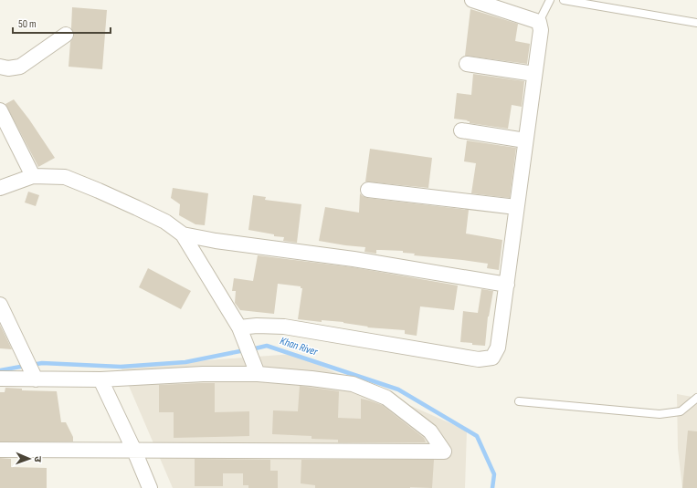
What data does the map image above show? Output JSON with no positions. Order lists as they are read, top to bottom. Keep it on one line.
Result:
{"water":["Khan River"],"scale_bar":"50 m","north":"right"}
